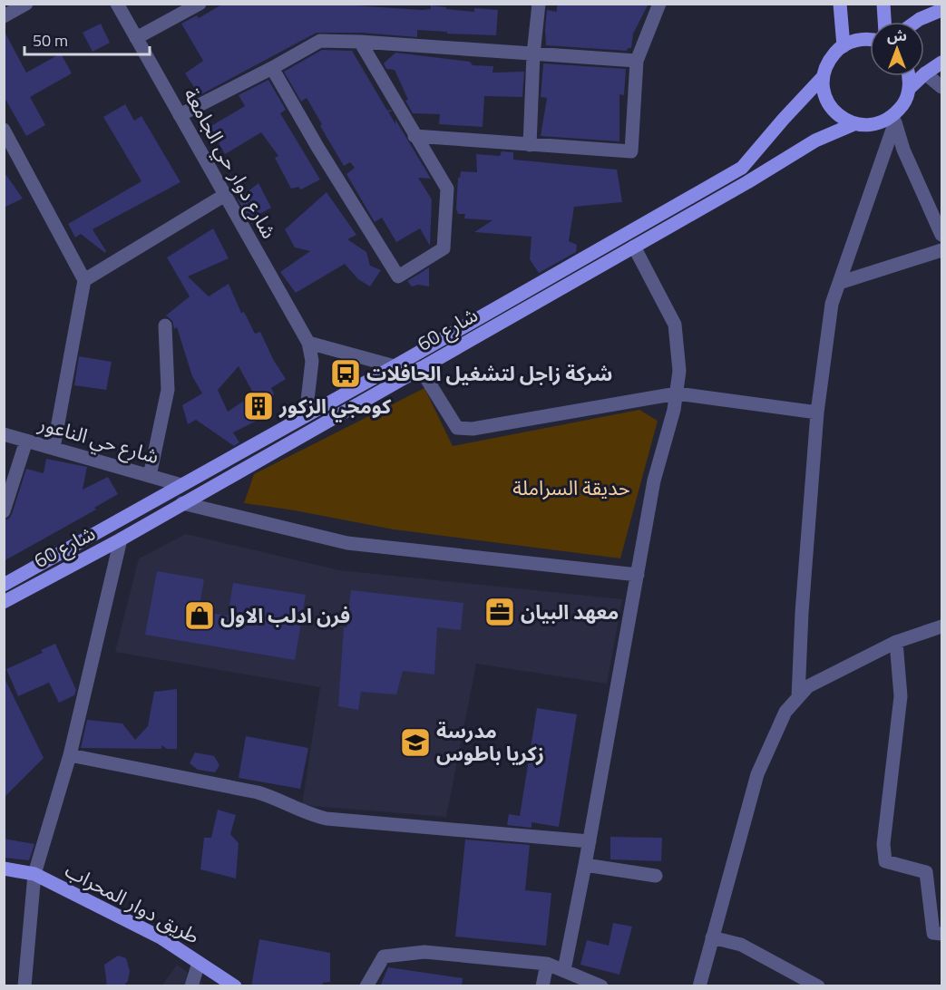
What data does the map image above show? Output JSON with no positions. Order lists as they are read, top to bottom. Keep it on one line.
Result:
{"streets":{"main road":["شارع 60","طريق دوار المحراب"],"street":["شارع دوار حي الجامعة","شارع حي الناعور"]},"crossings":[["شارع دوار حي الجامعة","شارع 60"],["شارع 60","شارع حي الناعور"]],"parks":["حديقة السراملة"],"places":{"bus stop":["شركة زاجل لتشغيل الحافلات"],"building":["كومجي الزكور"],"office":["معهد البيان"],"shop":["فرن ادلب الاول"],"school or university":["مدرسة زكريا باطوس"]},"scale_bar":"50 m","north":"top"}
